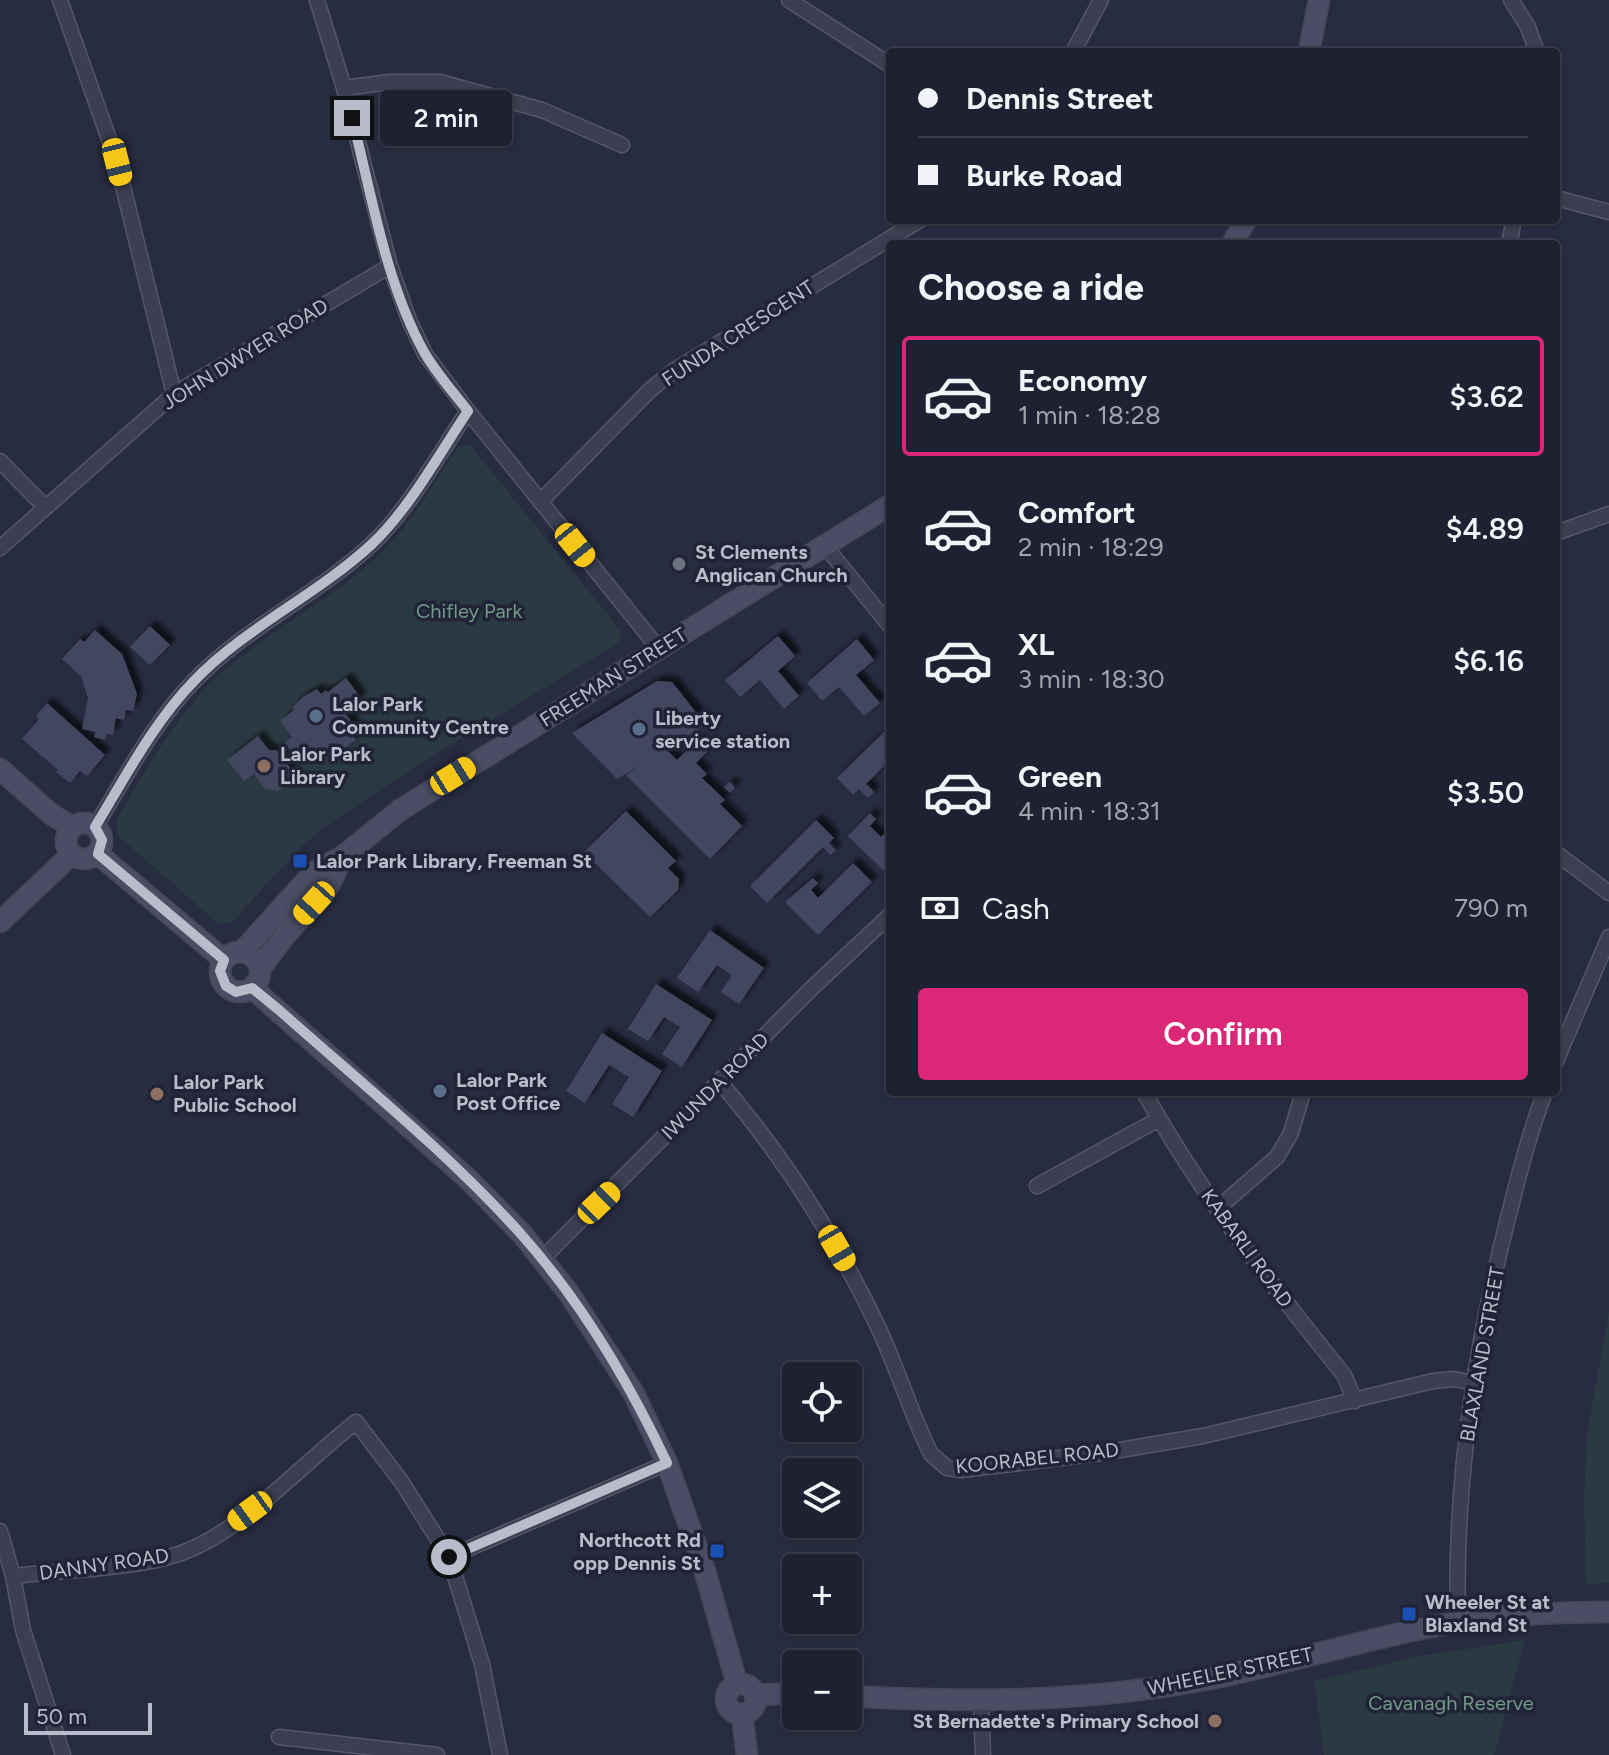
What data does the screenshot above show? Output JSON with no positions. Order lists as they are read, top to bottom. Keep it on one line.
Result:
{"streets":{"street":["FUNDA CRESCENT","JOHN DWYER ROAD","FREEMAN STREET","IWUNDA ROAD","KABARLI ROAD","BLAXLAND STREET","KOORABEL ROAD","DANNY ROAD","WHEELER STREET"]},"crossings":[["IWUNDA ROAD","KOORABEL ROAD"],["KABARLI ROAD","KOORABEL ROAD"],["BLAXLAND STREET","KOORABEL ROAD"],["BLAXLAND STREET","WHEELER STREET"]],"parks":["Chifley Park","Cavanagh Reserve"],"places":{"other":["St Clements Anglican Church","Lalor Park Community Centre","Liberty service station","Lalor Park Library","Lalor Park Post Office","Lalor Park Public School","St Bernadette's Primary School"],"transit":["Lalor Park Library, Freeman St","Northcott Rd opp Dennis St","Wheeler St at Blaxland St"]},"scale_bar":"50 m","page":{"banner":["Dennis Street","Burke Road"],"bubble":"2 min","heading":"Choose a ride","list":[{"name":"Economy","note":"1 min · 18:28","value":"$3.62"},{"name":"Comfort","note":"2 min · 18:29","value":"$4.89"},{"name":"XL","note":"3 min · 18:30","value":"$6.16"},{"name":"Green","note":"4 min · 18:31","value":"$3.50"}],"pay":["Cash","790 m"],"buttons":"Confirm","map_buttons":["+","−"],"scale":"50 m"}}
